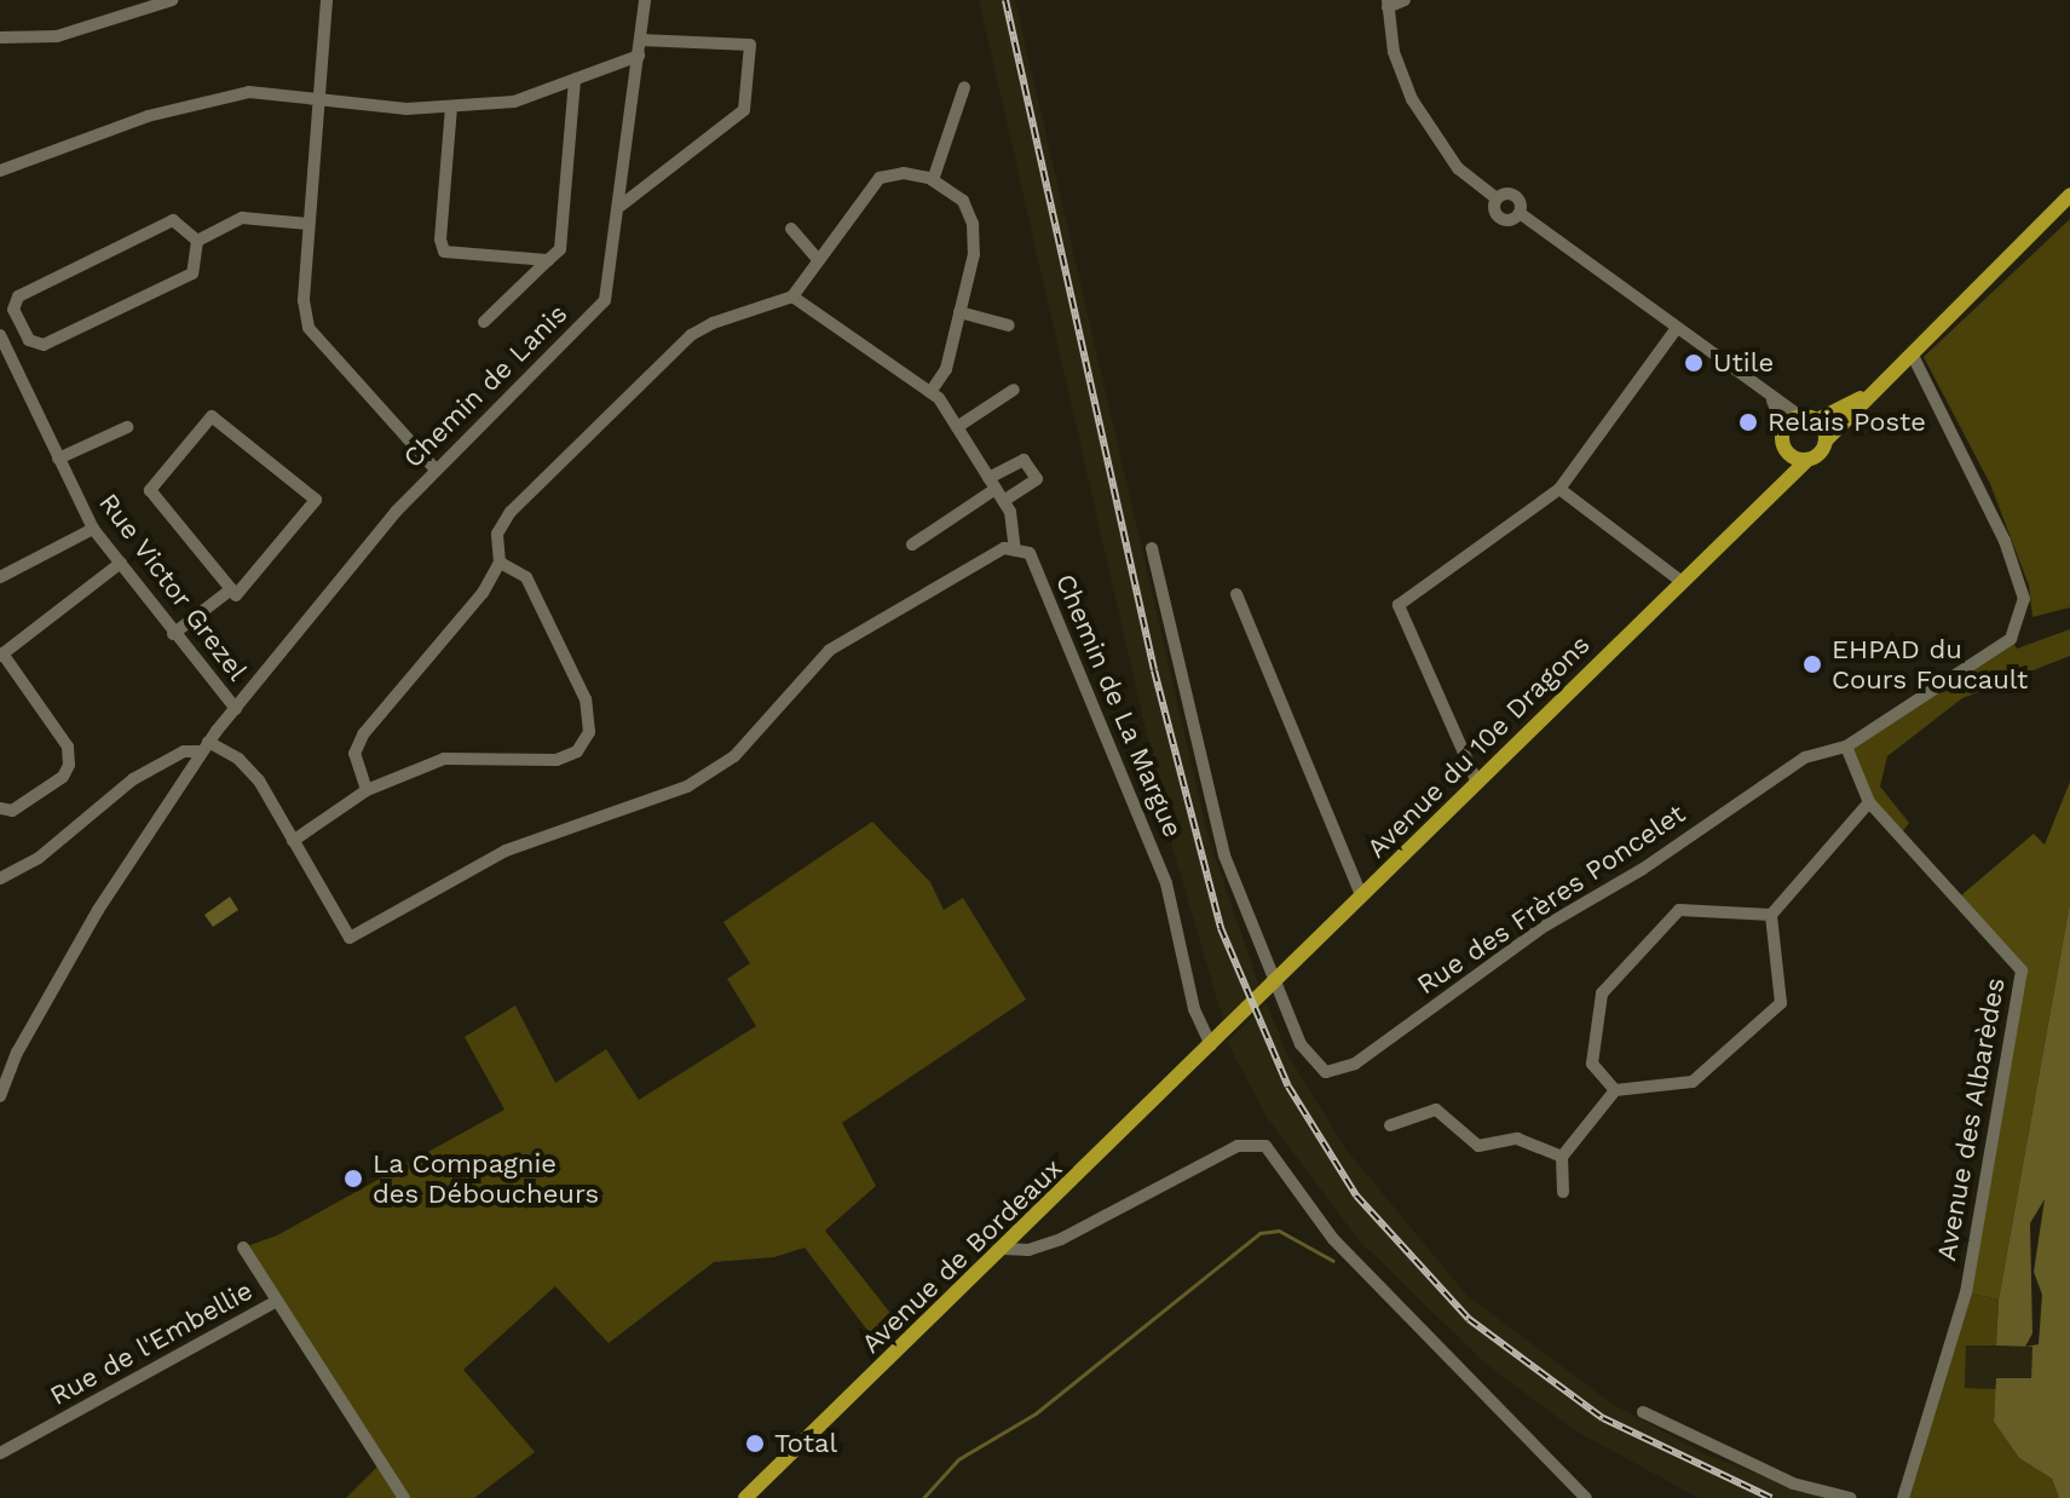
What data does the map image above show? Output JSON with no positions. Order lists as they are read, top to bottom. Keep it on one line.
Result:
{"streets":{"main road":["Avenue du 10e Dragons","Avenue de Bordeaux"],"street":["Chemin de Lanis","Rue Victor Grezel","Chemin de La Margue","Rue des Frères Poncelet","Avenue des Albarèdes","Rue de l'Embellie"]},"crossings":[["Chemin de Lanis","Rue Victor Grezel"],["Chemin de La Margue","Avenue du 10e Dragons"],["Chemin de La Margue","Avenue de Bordeaux"],["Avenue du 10e Dragons","Rue des Frères Poncelet"],["Avenue du 10e Dragons","Avenue de Bordeaux"],["Rue des Frères Poncelet","Avenue des Albarèdes"]],"places":["Utile","Relais Poste","EHPAD du Cours Foucault","La Compagnie des Déboucheurs","Total"]}
